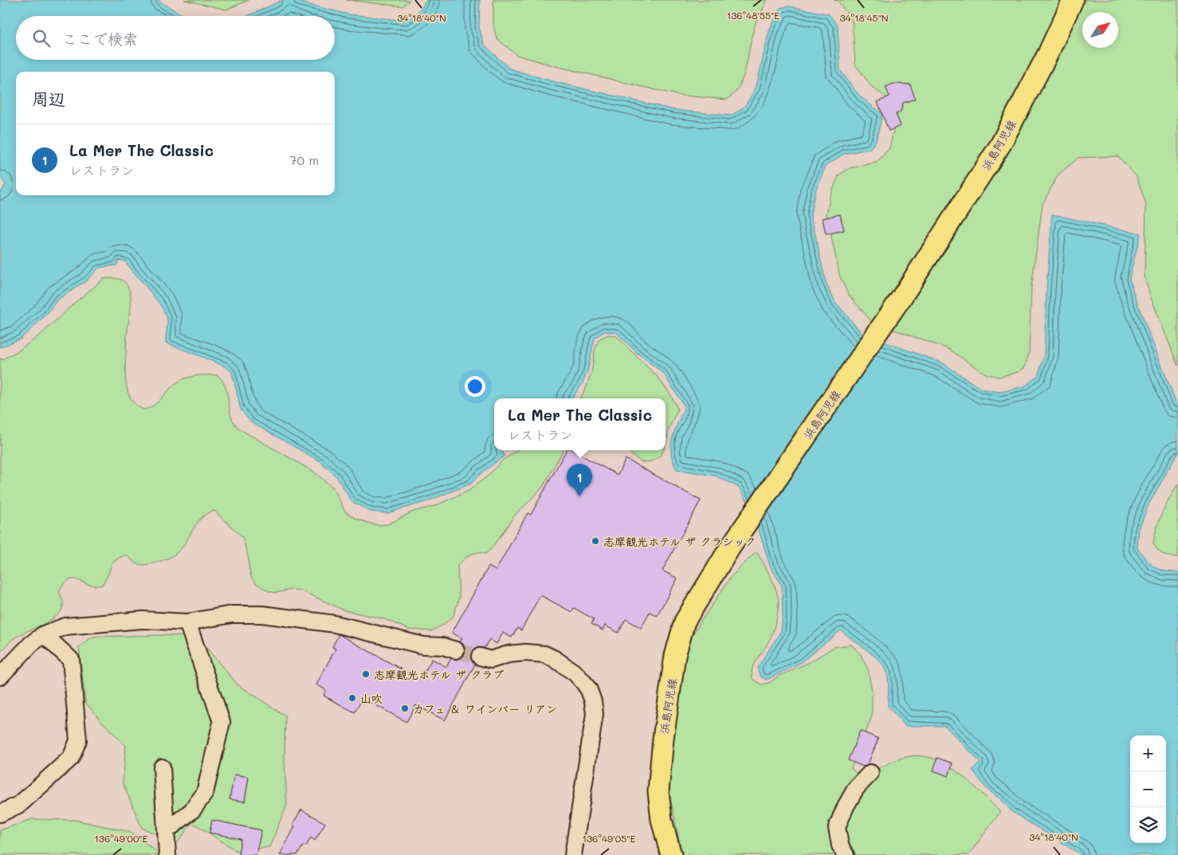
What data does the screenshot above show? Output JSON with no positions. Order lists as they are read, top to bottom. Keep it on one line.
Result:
{"streets":{"main road":["浜島阿児線"]},"places":["志摩観光ホテル ザ クラシック","志摩観光ホテル ザ クラブ","山吹","カフェ ＆ ワインバー リアン"],"north":"top right","page":{"search":"ここで検索","heading":"周辺","list":[{"mark":"1","name":"La Mer The Classic","note":"レストラン","value":"70 m"}],"popup":["La Mer The Classic","レストラン"],"pins":"1","map_buttons":["+","−"]},"coordinates":["136°48'55\"E","34°18'40\"N","34°18'45\"N","136°49'00\"E","136°49'05\"E"]}
